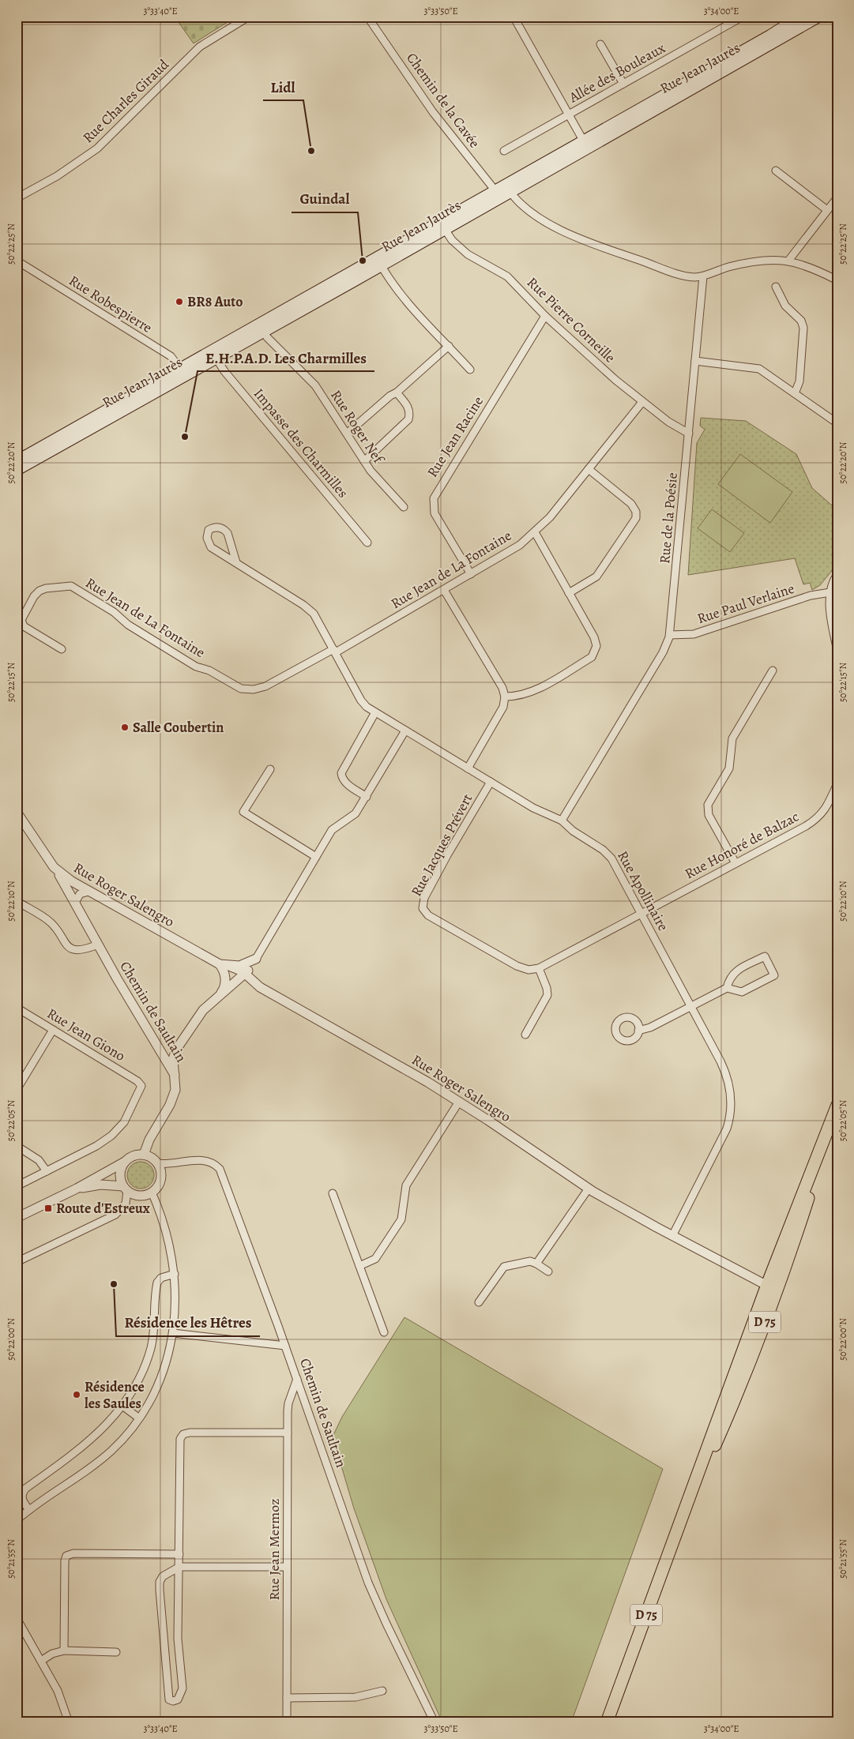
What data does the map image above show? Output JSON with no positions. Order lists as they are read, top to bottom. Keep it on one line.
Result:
{"streets":{"main road":["Rue Jean Jaurès","D 75"],"street":["Allée des Bouleaux","Chemin de la Cavée","Rue Charles Giraud","Rue Robespierre","Rue Pierre Corneille","Rue Roger Nef","Rue Jean Racine","Impasse des Charmilles","Rue de la Poésie","Rue Jean de La Fontaine","Rue Paul Verlaine","Rue Jacques Prévert","Rue Honoré de Balzac","Rue Apollinaire","Rue Roger Salengro","Chemin de Saultain","Rue Jean Giono","Rue Jean Mermoz"]},"crossings":[["Rue Jean Jaurès","Chemin de la Cavée"],["Rue Jean Jaurès","Rue Robespierre"],["Rue Jean Jaurès","Rue Pierre Corneille"],["Rue Jean Jaurès","Rue Roger Nef"],["Rue Jean Jaurès","Impasse des Charmilles"],["Rue Pierre Corneille","Rue Jean Racine"],["Rue Pierre Corneille","Rue de la Poésie"],["Rue Pierre Corneille","Rue Jean de La Fontaine"],["Rue Jean Racine","Rue Jean de La Fontaine"],["Rue de la Poésie","Rue Paul Verlaine"],["Rue de la Poésie","Rue Apollinaire"],["Rue Jean de La Fontaine","Rue Apollinaire"],["Rue Jacques Prévert","Rue Apollinaire"],["Rue Honoré de Balzac","Rue Apollinaire"],["Rue Apollinaire","Rue Roger Salengro"],["Rue Roger Salengro","Chemin de Saultain"],["Rue Roger Salengro","D 75"],["Chemin de Saultain","Rue Jean Mermoz"]],"places":{"other":["Lidl","Guindal","BR8 Auto","E.H.P.A.D. Les Charmilles","Salle Coubertin","Résidence les Hêtres","Résidence les Saules"],"transit":["Route d'Estreux"]},"coordinates":["3°33'40\"E","3°33'50\"E","3°34'00\"E","50°22'25\"N","50°22'20\"N","50°22'15\"N","50°22'10\"N","50°22'05\"N","50°22'00\"N","50°21'55\"N"]}
